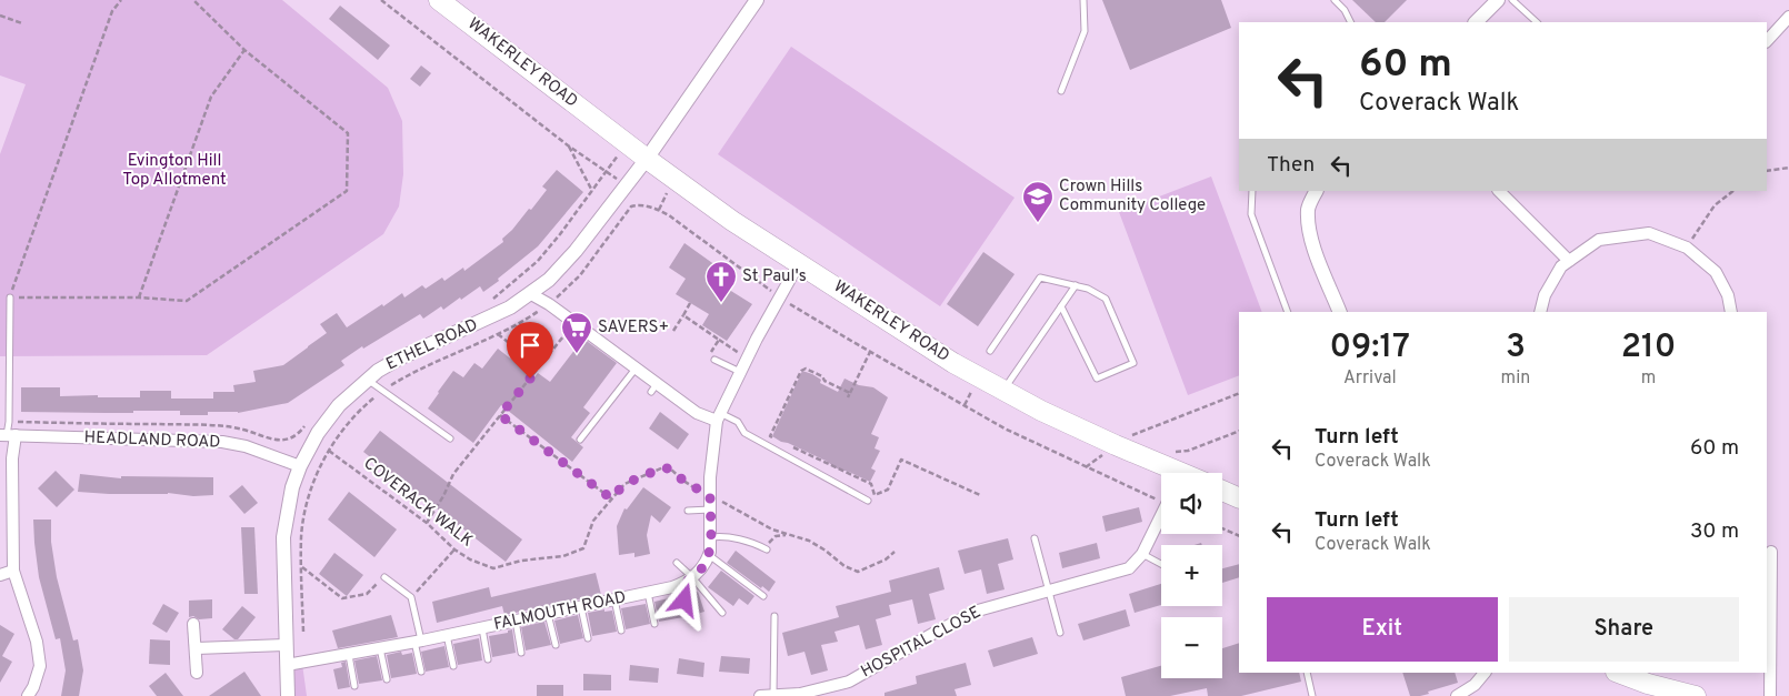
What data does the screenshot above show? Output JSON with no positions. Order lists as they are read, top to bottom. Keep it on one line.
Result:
{"streets":{"highway":["WAKERLEY ROAD"],"street":["ETHEL ROAD","HEADLAND ROAD","FALMOUTH ROAD","HOSPITAL CLOSE"],"path":["COVERACK WALK"]},"crossings":[["WAKERLEY ROAD","ETHEL ROAD"],["WAKERLEY ROAD","FALMOUTH ROAD"],["ETHEL ROAD","HEADLAND ROAD"],["ETHEL ROAD","FALMOUTH ROAD"],["COVERACK WALK","FALMOUTH ROAD"]],"parks":["Evington Hill Top Allotment"],"places":{"school or university":["Crown Hills Community College"],"church":["St Paul's"],"supermarket":["SAVERS+"]},"page":{"turn":["60 m","Coverack Walk"],"then":"Then","eta":["09:17","Arrival","3","min","210","m"],"list":[{"name":"Turn left","note":"Coverack Walk","value":"60 m"},{"name":"Turn left","note":"Coverack Walk","value":"30 m"}],"map_buttons":["+","−"],"buttons":["Exit","Share"]}}
